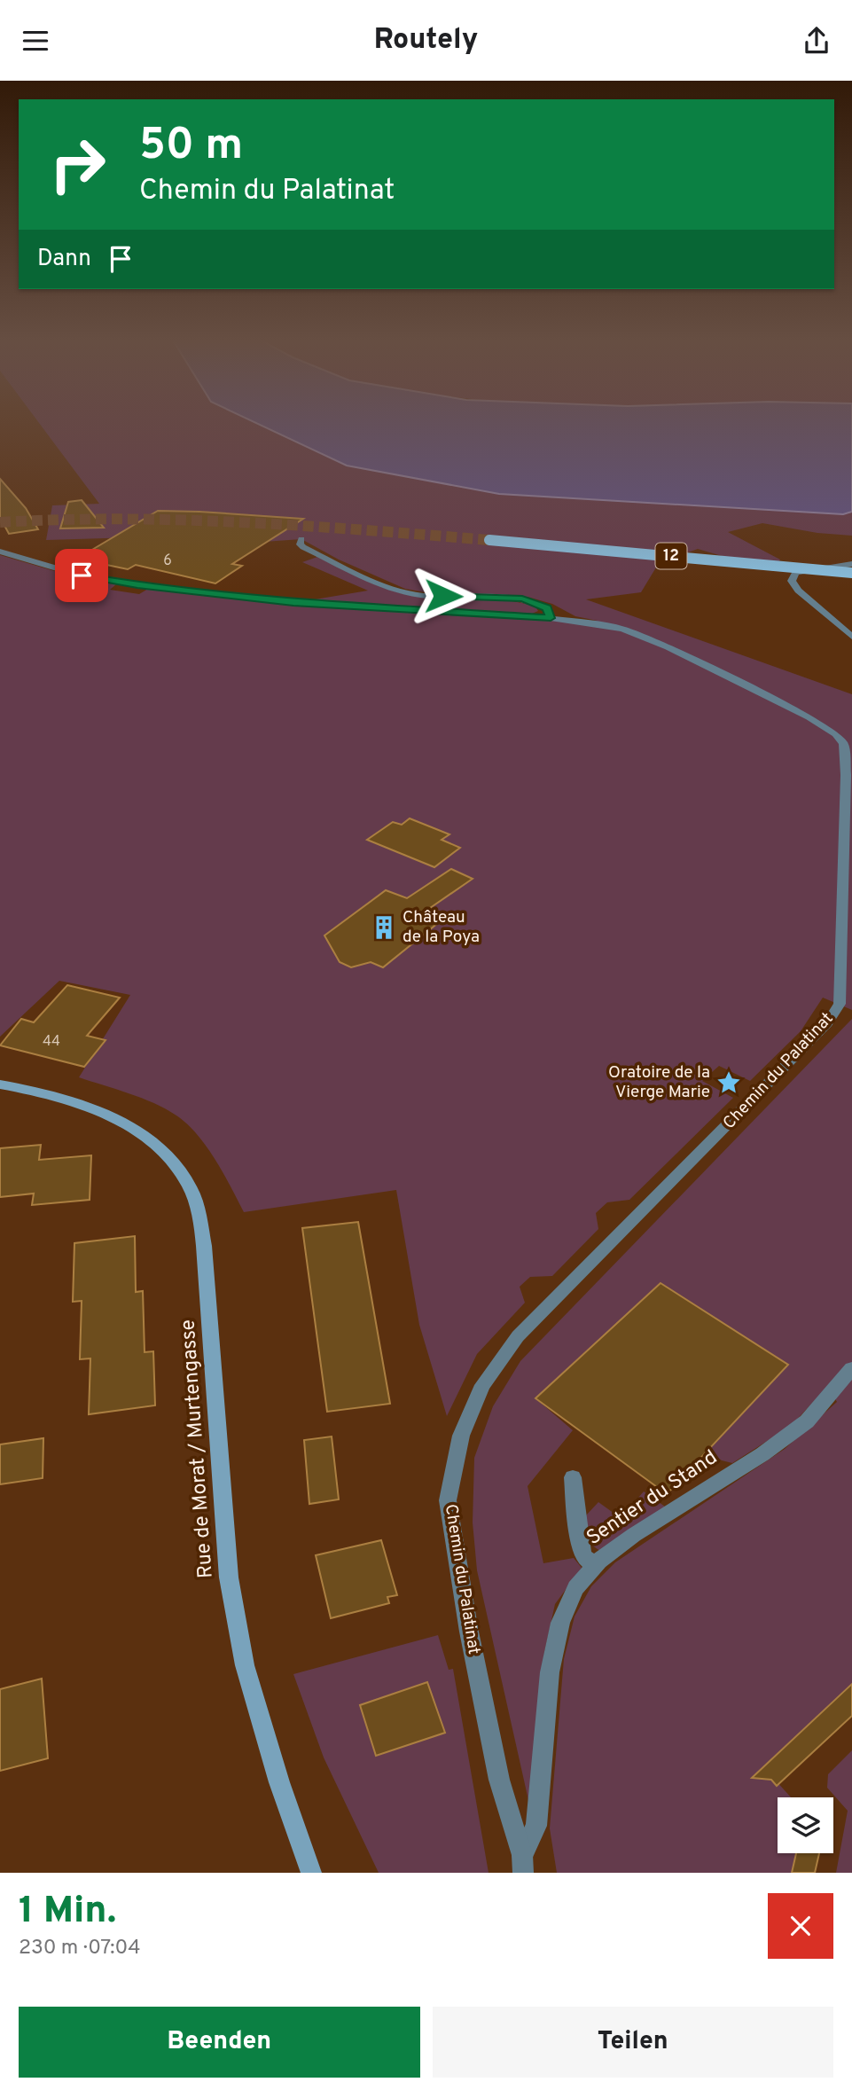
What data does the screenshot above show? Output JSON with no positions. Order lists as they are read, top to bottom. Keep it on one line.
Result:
{"streets":{"main road":["12","Rue de Morat / Murtengasse"],"street":["Chemin du Palatinat","Sentier du Stand"]},"crossings":[["Chemin du Palatinat","Sentier du Stand"]],"places":{"building":["Château de la Poya"],"place":["Oratoire de la Vierge Marie"]},"house_numbers":["6","44"],"page":{"header":"Routely","turn":["50 m","Chemin du Palatinat"],"then":"Dann","heading":["1 Min.","230 m · 07:04"],"buttons":["Beenden","Teilen"]}}
